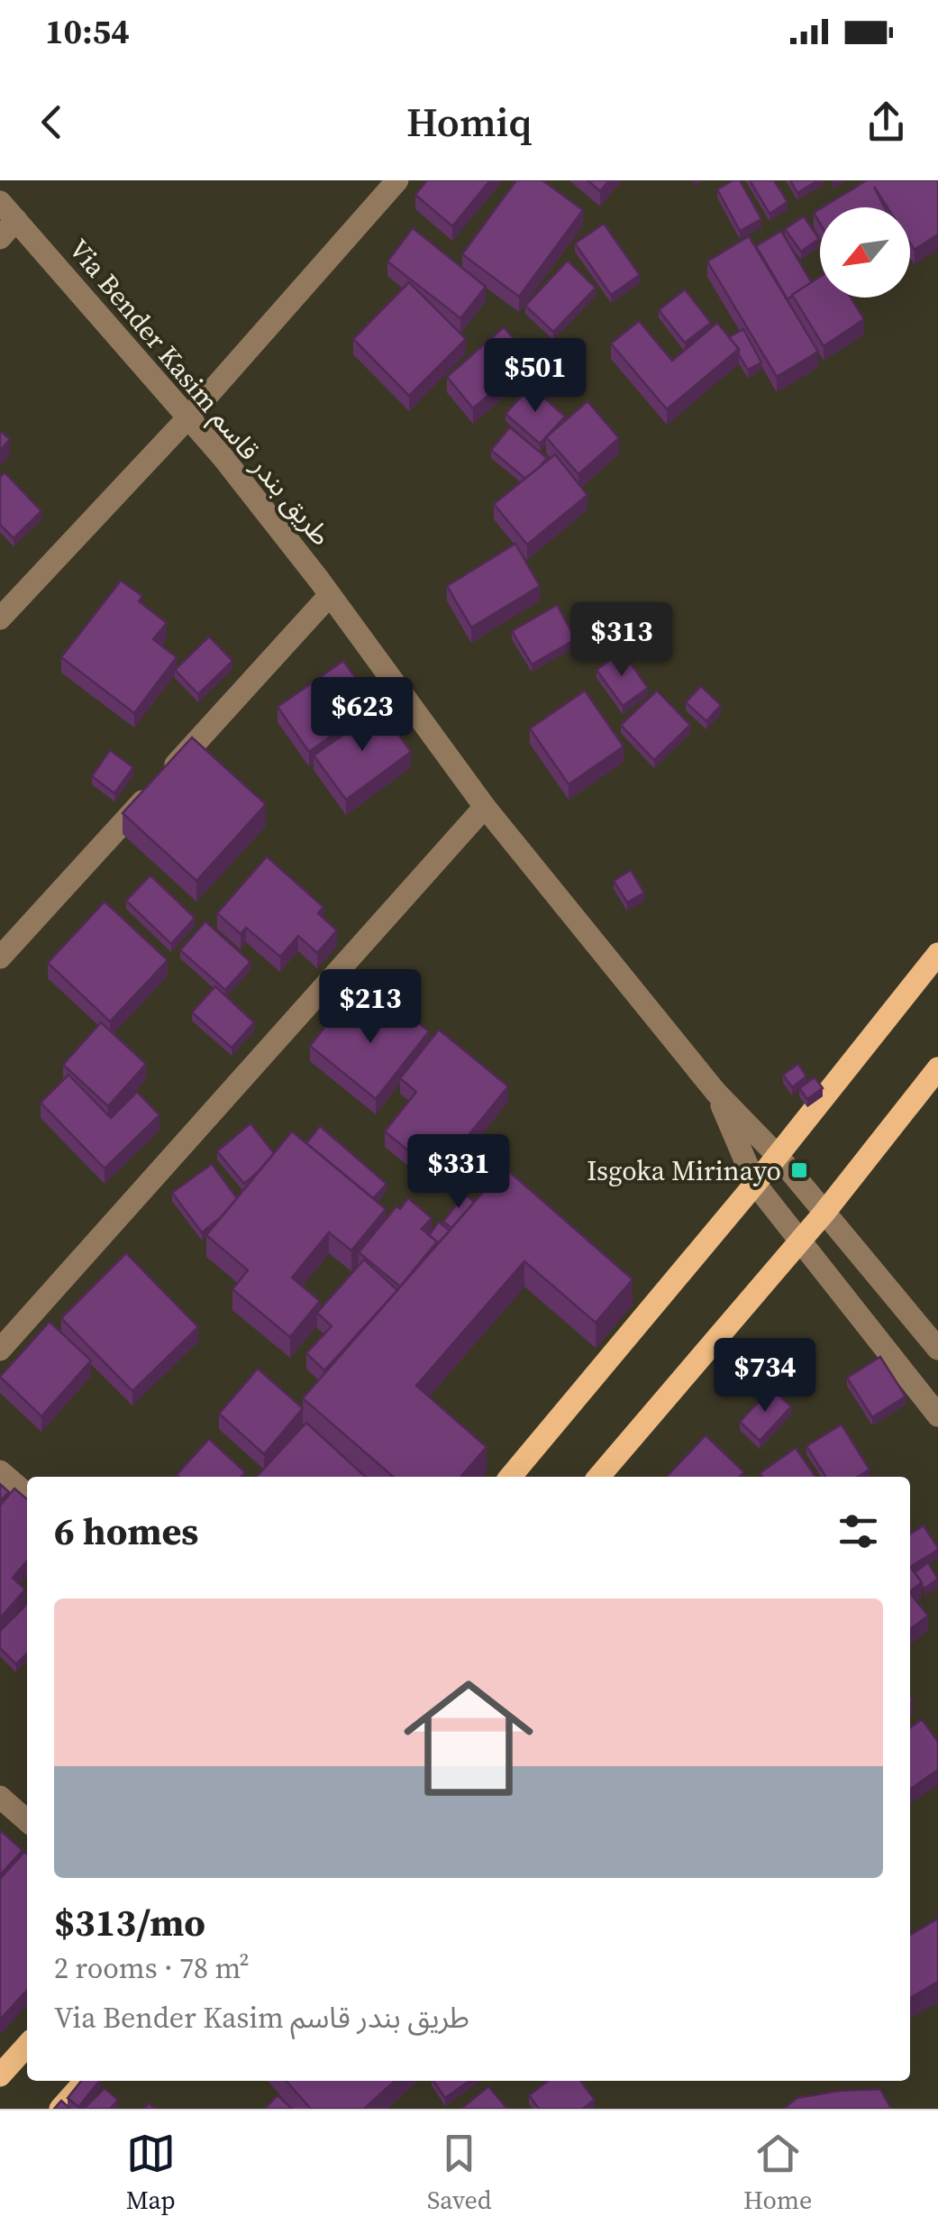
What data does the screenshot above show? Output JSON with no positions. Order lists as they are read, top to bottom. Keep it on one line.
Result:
{"streets":{"street":["Via Bender Kasim طريق بندر قاسم"]},"places":{"transit":["Isgoka Mirinayo"]},"north":"bottom left","page":{"status":"10:54","header":"Homiq","price":["$501","$313","$623","$213","$331","$734"],"heading":"6 homes","list":[{"name":"$313/mo","note":"2 rooms · 78 m² · Via Bender Kasim طريق بندر قاسم"}],"tabs":["Map","Saved","Home"]}}
